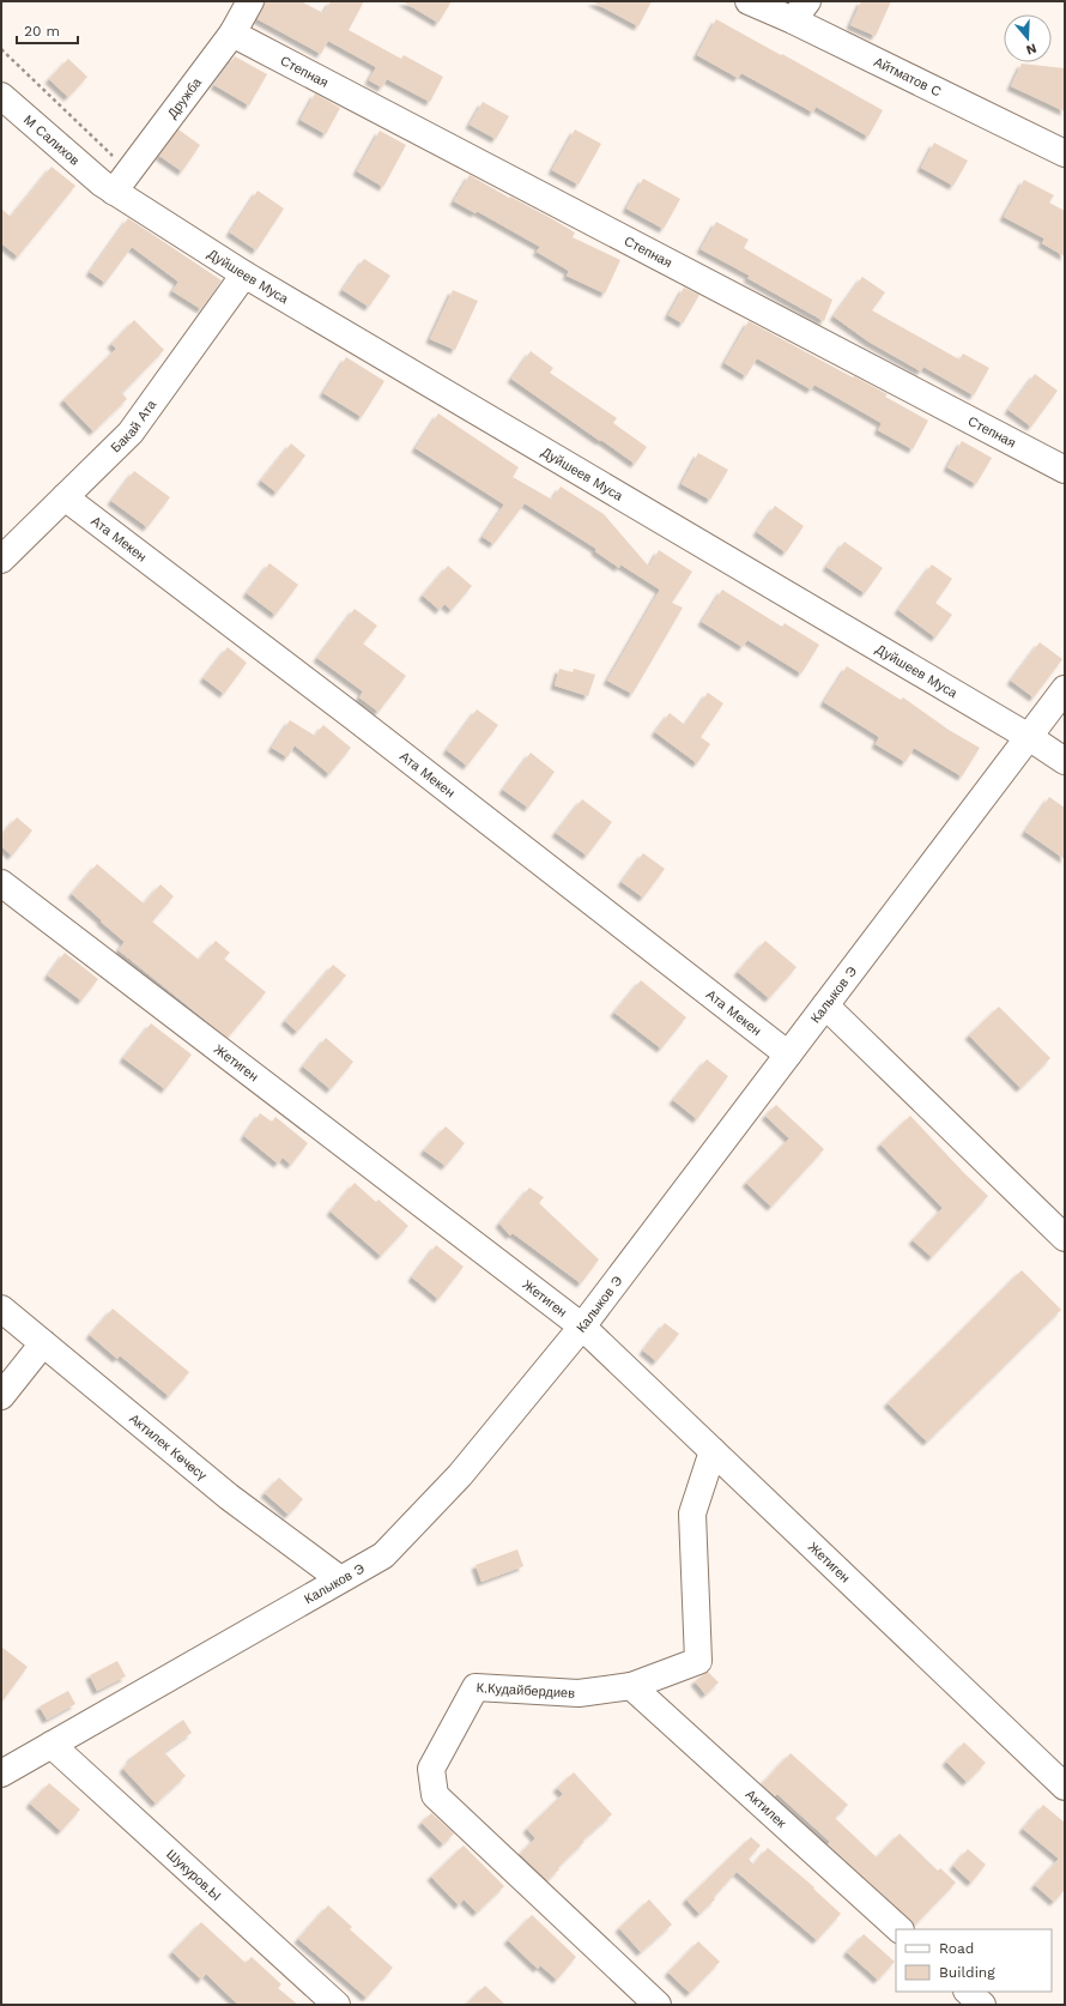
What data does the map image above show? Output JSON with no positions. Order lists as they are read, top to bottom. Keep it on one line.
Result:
{"streets":{"street":["Степная","Айтматов С","Дружба","М Салихов","Дуйшеев Муса","Бакай Ата","Ата Мекен","Калыков Э","Жетиген","Актилек Көчөсү","К.Кудайбердиев","Актилек","Шукуров.Ы"]},"crossings":[["Степная","Дружба"],["Дружба","М Салихов"],["Дружба","Дуйшеев Муса"],["М Салихов","Дуйшеев Муса"],["Дуйшеев Муса","Бакай Ата"],["Дуйшеев Муса","Калыков Э"],["Бакай Ата","Ата Мекен"],["Ата Мекен","Калыков Э"],["Калыков Э","Жетиген"],["Калыков Э","Актилек Көчөсү"],["Калыков Э","Шукуров.Ы"],["Жетиген","К.Кудайбердиев"],["К.Кудайбердиев","Актилек"]],"legend":["Road","Building"],"scale_bar":"20 m","north":"bottom"}
